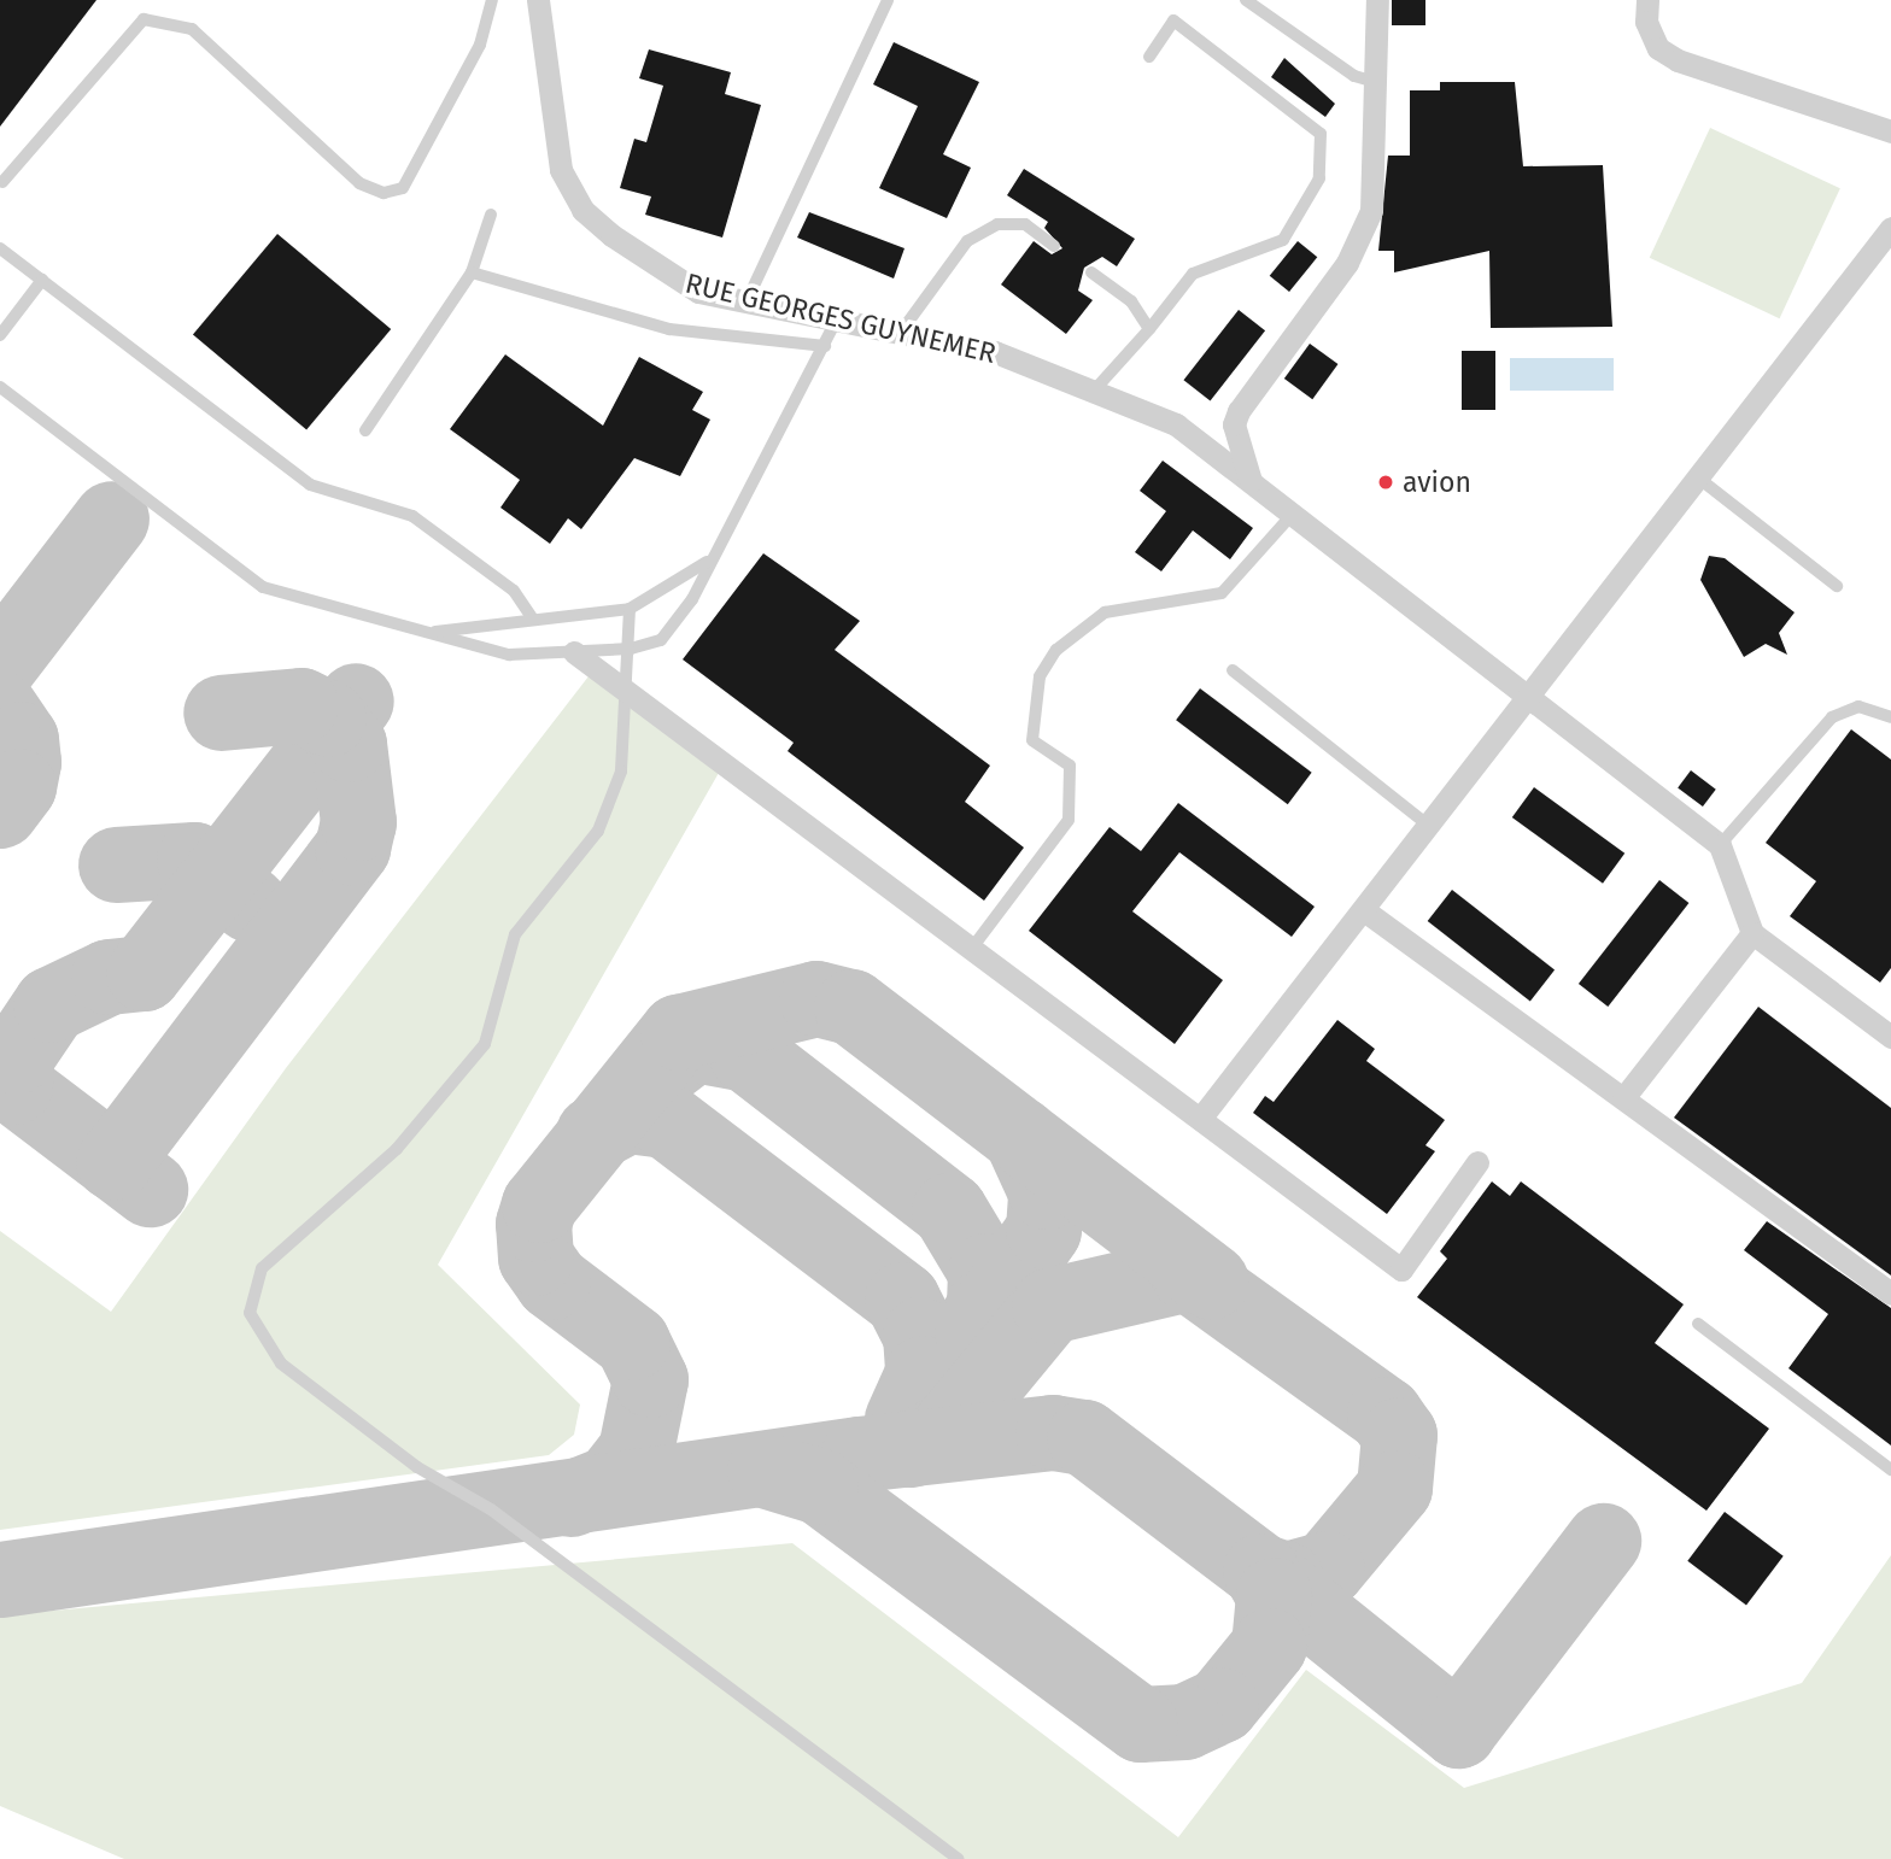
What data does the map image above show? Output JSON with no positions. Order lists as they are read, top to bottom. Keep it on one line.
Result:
{"streets":{"street":["RUE GEORGES GUYNEMER"]},"places":["avion"]}
